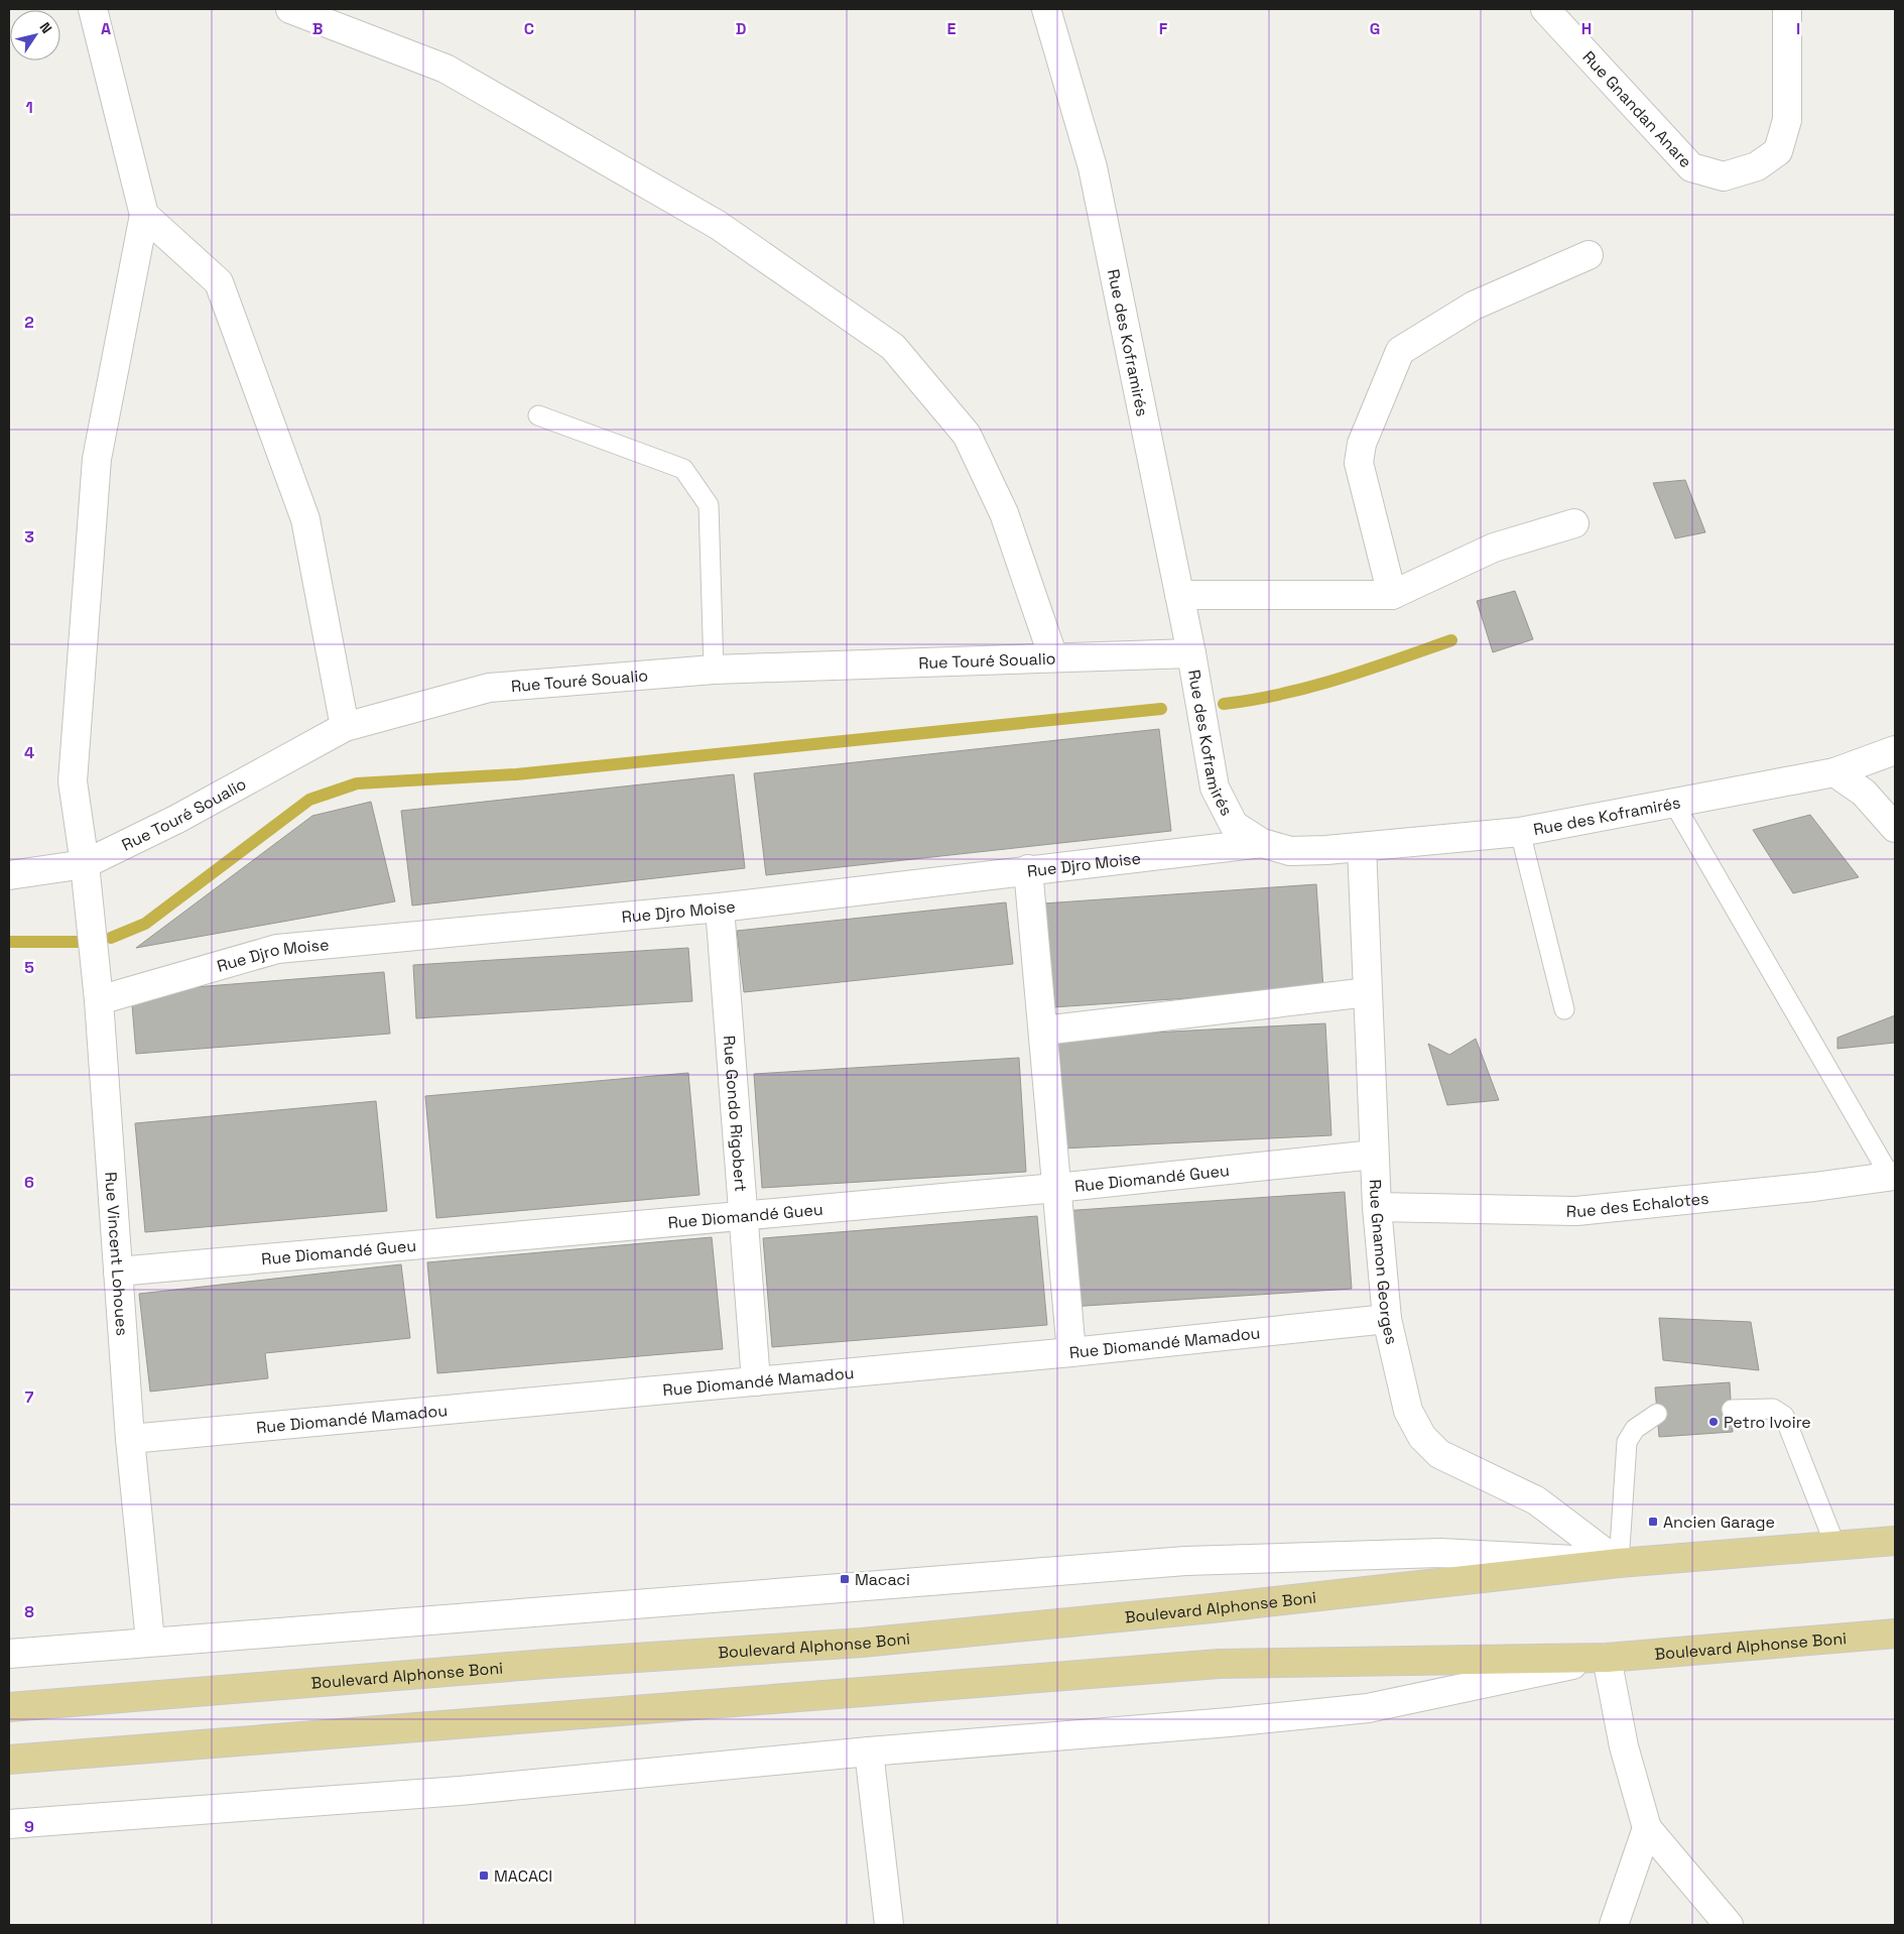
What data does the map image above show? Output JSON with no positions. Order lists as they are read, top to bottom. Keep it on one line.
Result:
{"streets":{"main road":["Boulevard Alphonse Boni"],"street":["Rue Gnandan Anare","Rue des Koframirés","Rue Touré Soualio","Rue Djro Moise","Rue Gondo Rigobert","Rue Diomandé Gueu","Rue des Echalotes","Rue Vincent Lohoues","Rue Gnamon Georges","Rue Diomandé Mamadou"]},"crossings":[["Rue des Koframirés","Rue Touré Soualio"],["Rue des Koframirés","Rue Djro Moise"],["Rue des Koframirés","Rue Gnamon Georges"],["Rue Touré Soualio","Rue Vincent Lohoues"],["Rue Djro Moise","Rue Gondo Rigobert"],["Rue Djro Moise","Rue Vincent Lohoues"],["Rue Gondo Rigobert","Rue Diomandé Gueu"],["Rue Gondo Rigobert","Rue Diomandé Mamadou"],["Rue Diomandé Gueu","Rue Vincent Lohoues"],["Rue Diomandé Gueu","Rue Gnamon Georges"],["Rue des Echalotes","Rue Gnamon Georges"],["Rue Vincent Lohoues","Rue Diomandé Mamadou"],["Rue Vincent Lohoues","Boulevard Alphonse Boni"],["Rue Gnamon Georges","Rue Diomandé Mamadou"],["Rue Gnamon Georges","Boulevard Alphonse Boni"]],"places":{"other":["Petro Ivoire"],"transit":["Ancien Garage","Macaci","MACACI"]},"north":"top right","grid":{"columns":["A","B","C","D","E","F","G","H","I"],"rows":["1","2","3","4","5","6","7","8","9"]}}
